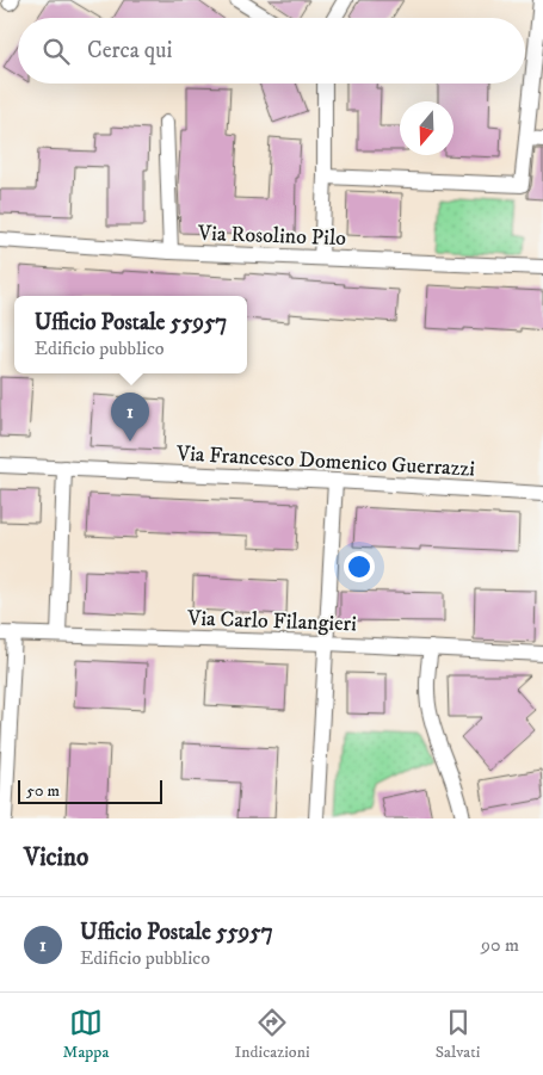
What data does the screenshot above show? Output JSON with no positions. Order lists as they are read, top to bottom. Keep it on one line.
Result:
{"streets":{"street":["Via Rosolino Pilo","Via Francesco Domenico Guerrazzi","Via Carlo Filangieri"]},"scale_bar":"50 m","north":"bottom","page":{"search":"Cerca qui","popup":["Ufficio Postale 55957","Edificio pubblico"],"pins":"1","scale":"50 m","heading":"Vicino","list":[{"mark":"1","name":"Ufficio Postale 55957","note":"Edificio pubblico","value":"90 m"}],"nav":["Mappa","Indicazioni","Salvati"]}}
